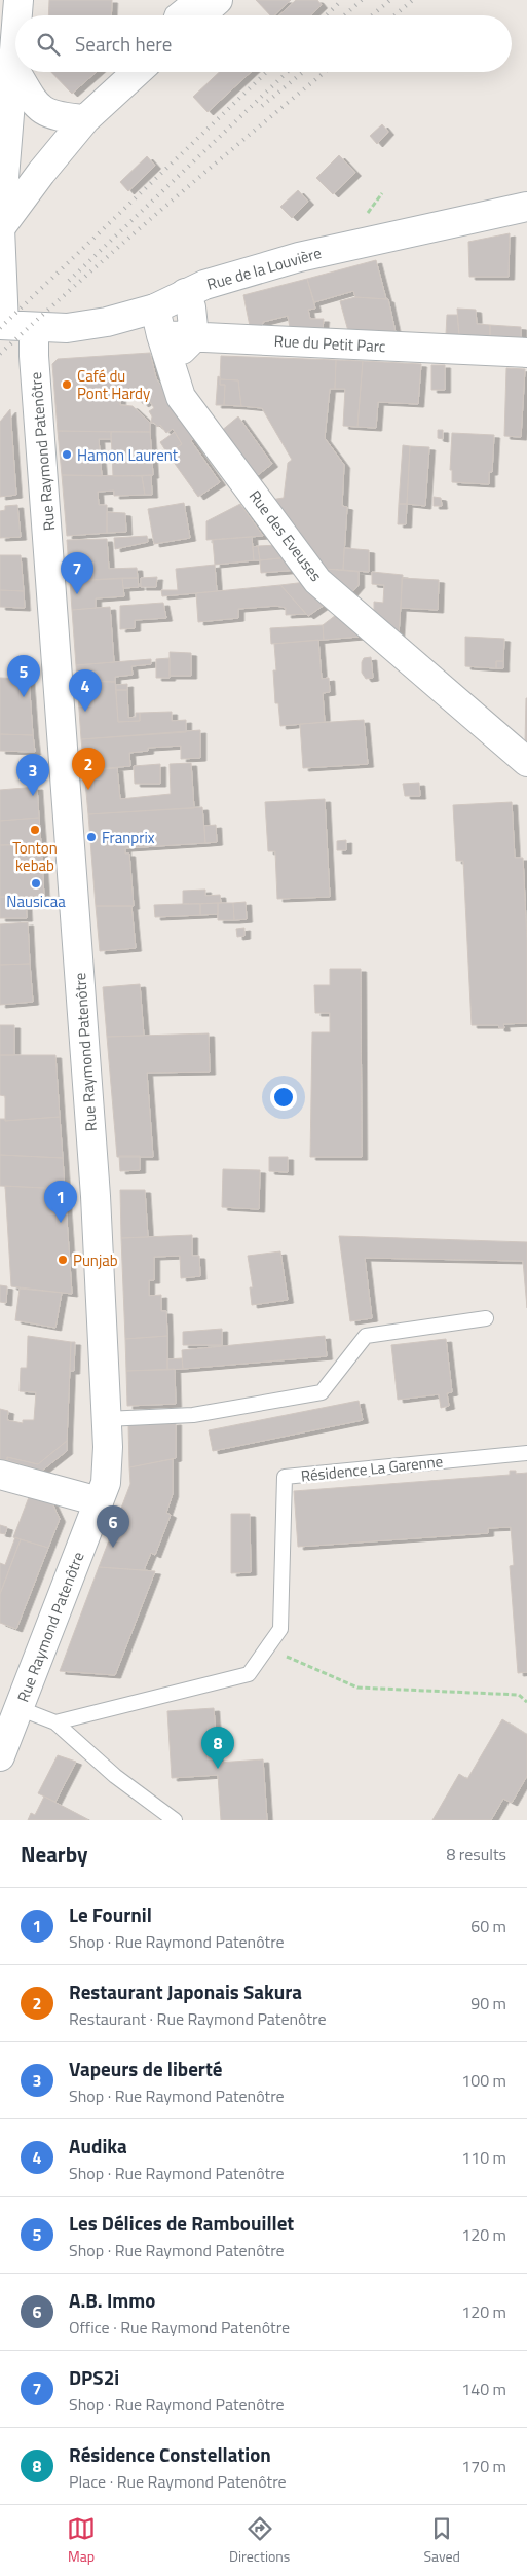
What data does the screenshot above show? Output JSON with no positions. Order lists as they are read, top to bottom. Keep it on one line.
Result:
{"streets":{"main road":["Rue de la Louvière","Rue du Petit Parc","Rue Raymond Patenôtre","Rue des Eveuses"],"lane":["Résidence La Garenne"]},"crossings":[["Rue de la Louvière","Rue Raymond Patenôtre"],["Rue du Petit Parc","Rue des Eveuses"]],"places":["Café du Pont Hardy","Hamon Laurent","Tonton kebab","Franprix","Nausicaa","Punjab"],"page":{"search":"Search here","pins":["7","5","4","2","3","1","6","8"],"heading":["Nearby","8 results"],"list":[{"mark":"1","name":"Le Fournil","note":"Shop · Rue Raymond Patenôtre","value":"60 m"},{"mark":"2","name":"Restaurant Japonais Sakura","note":"Restaurant · Rue Raymond Patenôtre","value":"90 m"},{"mark":"3","name":"Vapeurs de liberté","note":"Shop · Rue Raymond Patenôtre","value":"100 m"},{"mark":"4","name":"Audika","note":"Shop · Rue Raymond Patenôtre","value":"110 m"},{"mark":"5","name":"Les Délices de Rambouillet","note":"Shop · Rue Raymond Patenôtre","value":"120 m"},{"mark":"6","name":"A.B. Immo","note":"Office · Rue Raymond Patenôtre","value":"120 m"},{"mark":"7","name":"DPS2i","note":"Shop · Rue Raymond Patenôtre","value":"140 m"},{"mark":"8","name":"Résidence Constellation","note":"Place · Rue Raymond Patenôtre","value":"170 m"}],"nav":["Map","Directions","Saved"]}}
